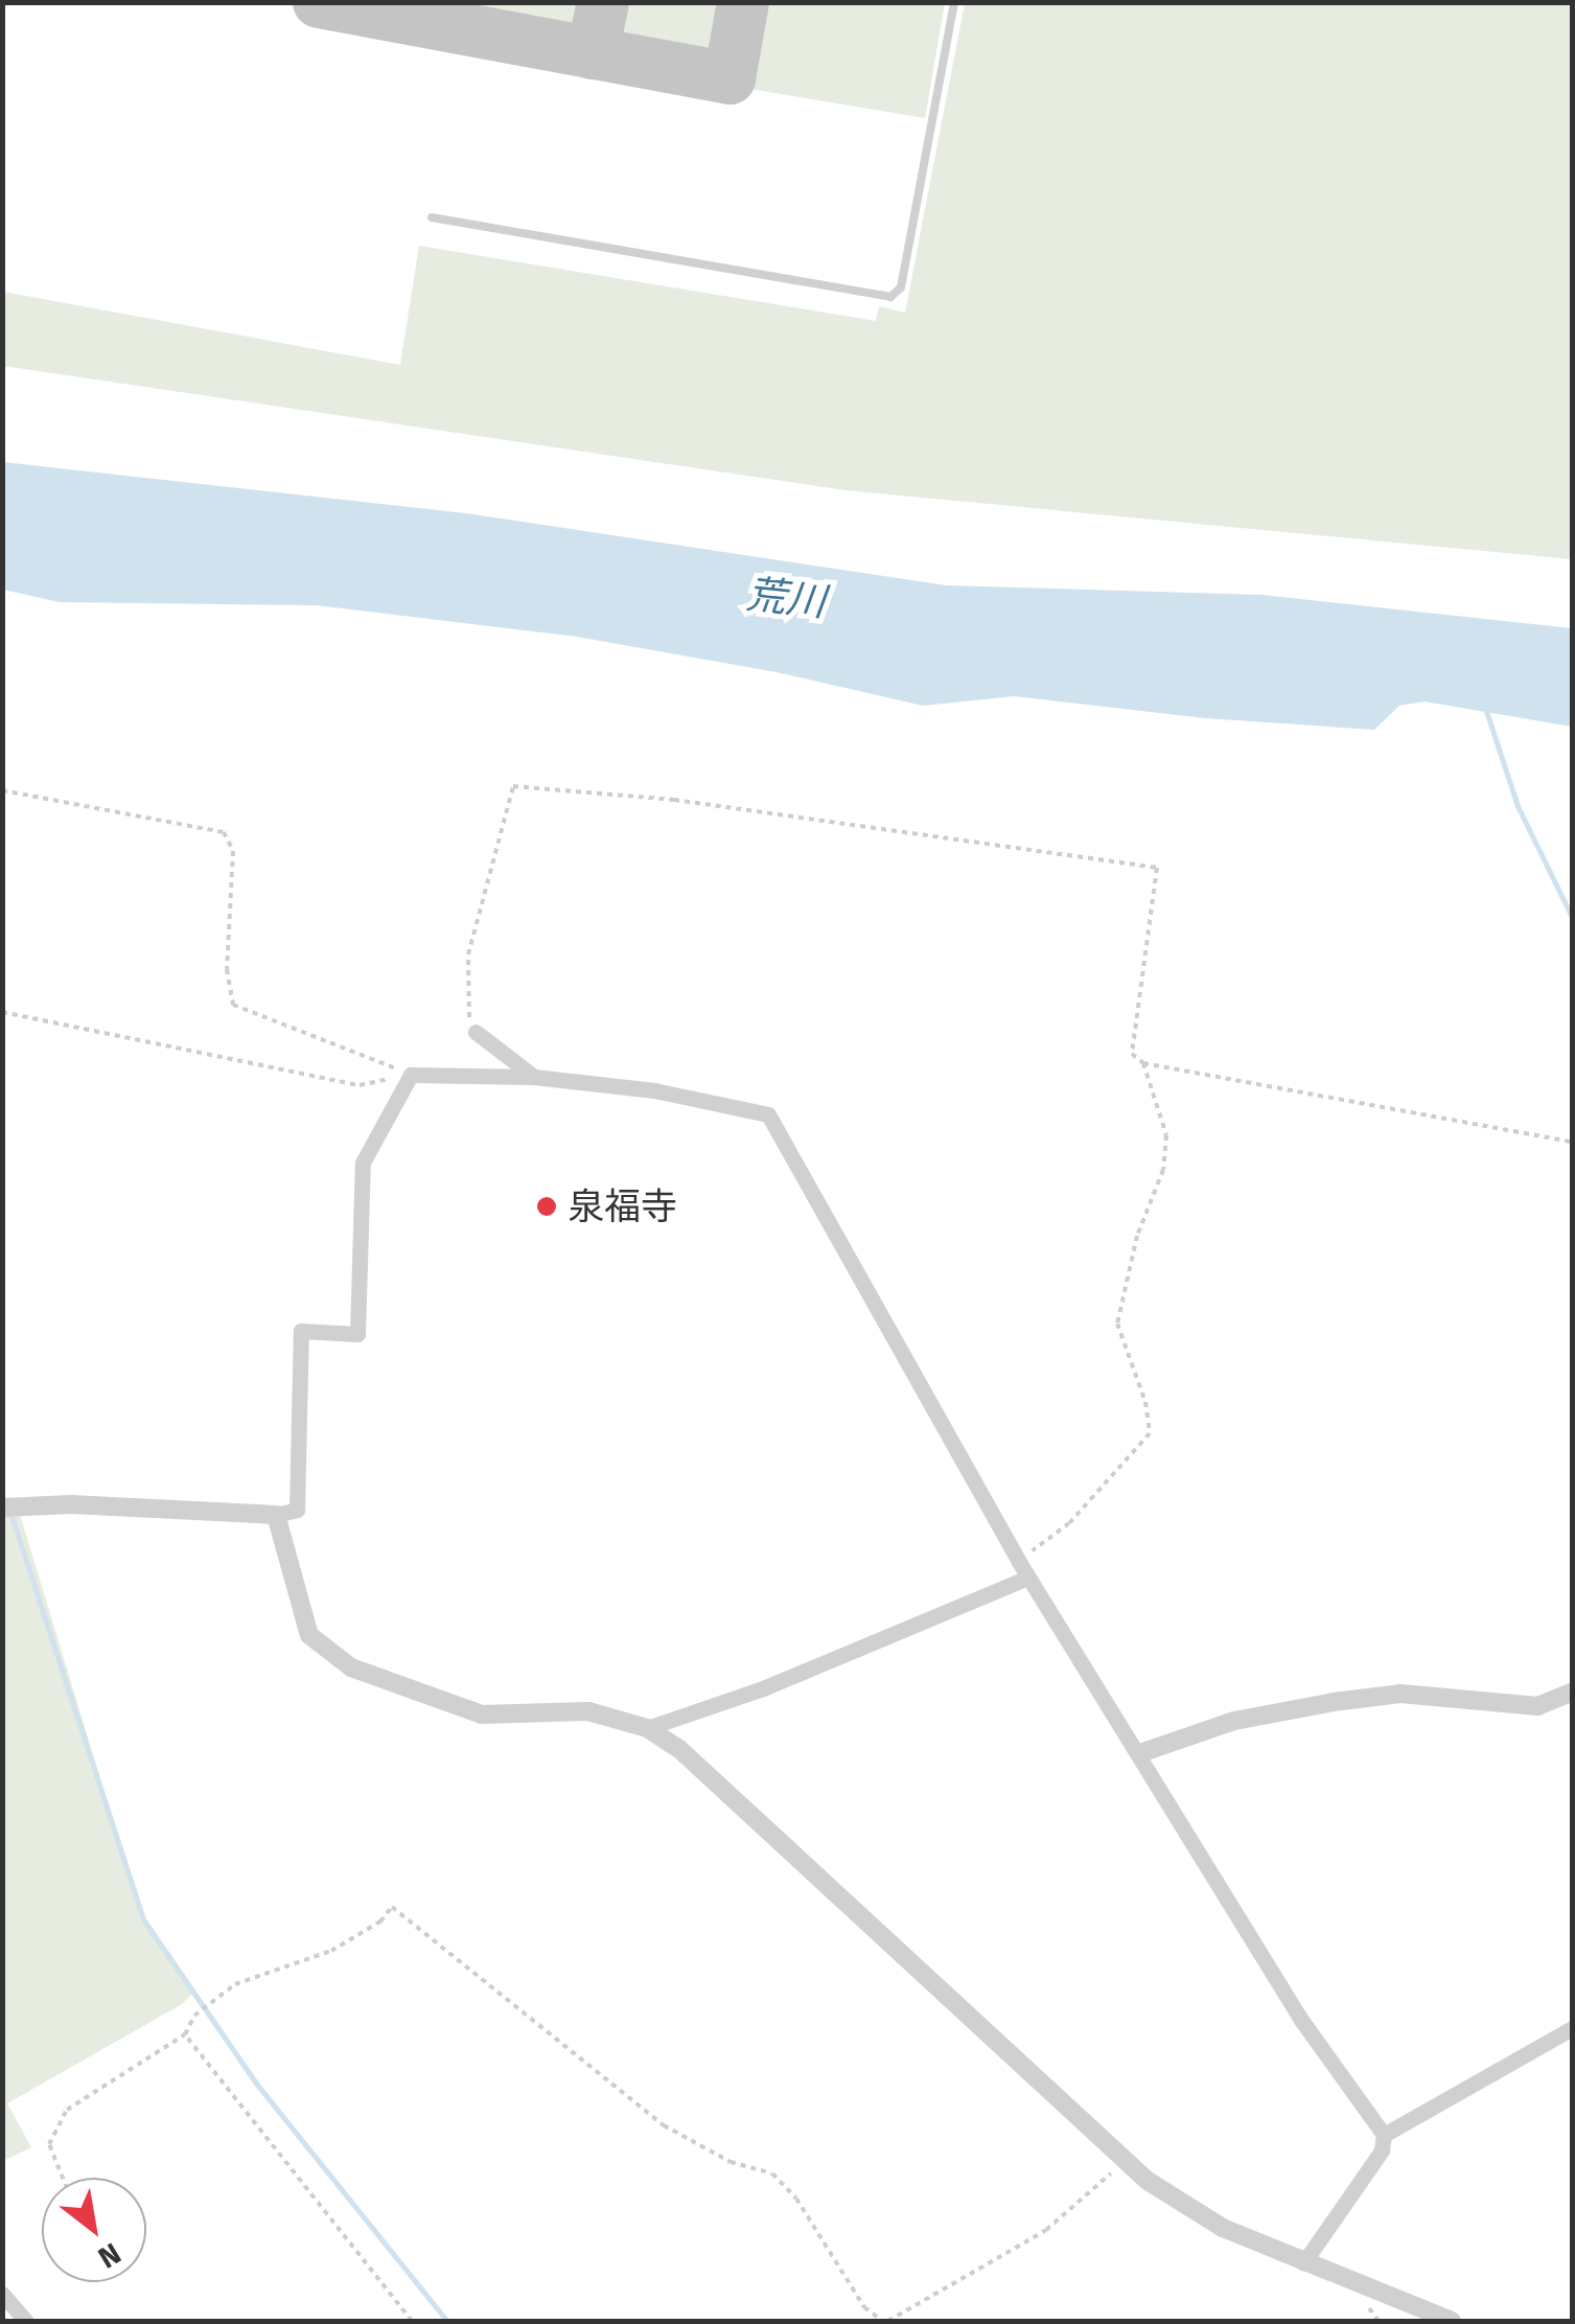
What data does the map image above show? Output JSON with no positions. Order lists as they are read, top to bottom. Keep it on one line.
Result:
{"water":["荒川"],"places":["泉福寺"],"north":"bottom right"}
